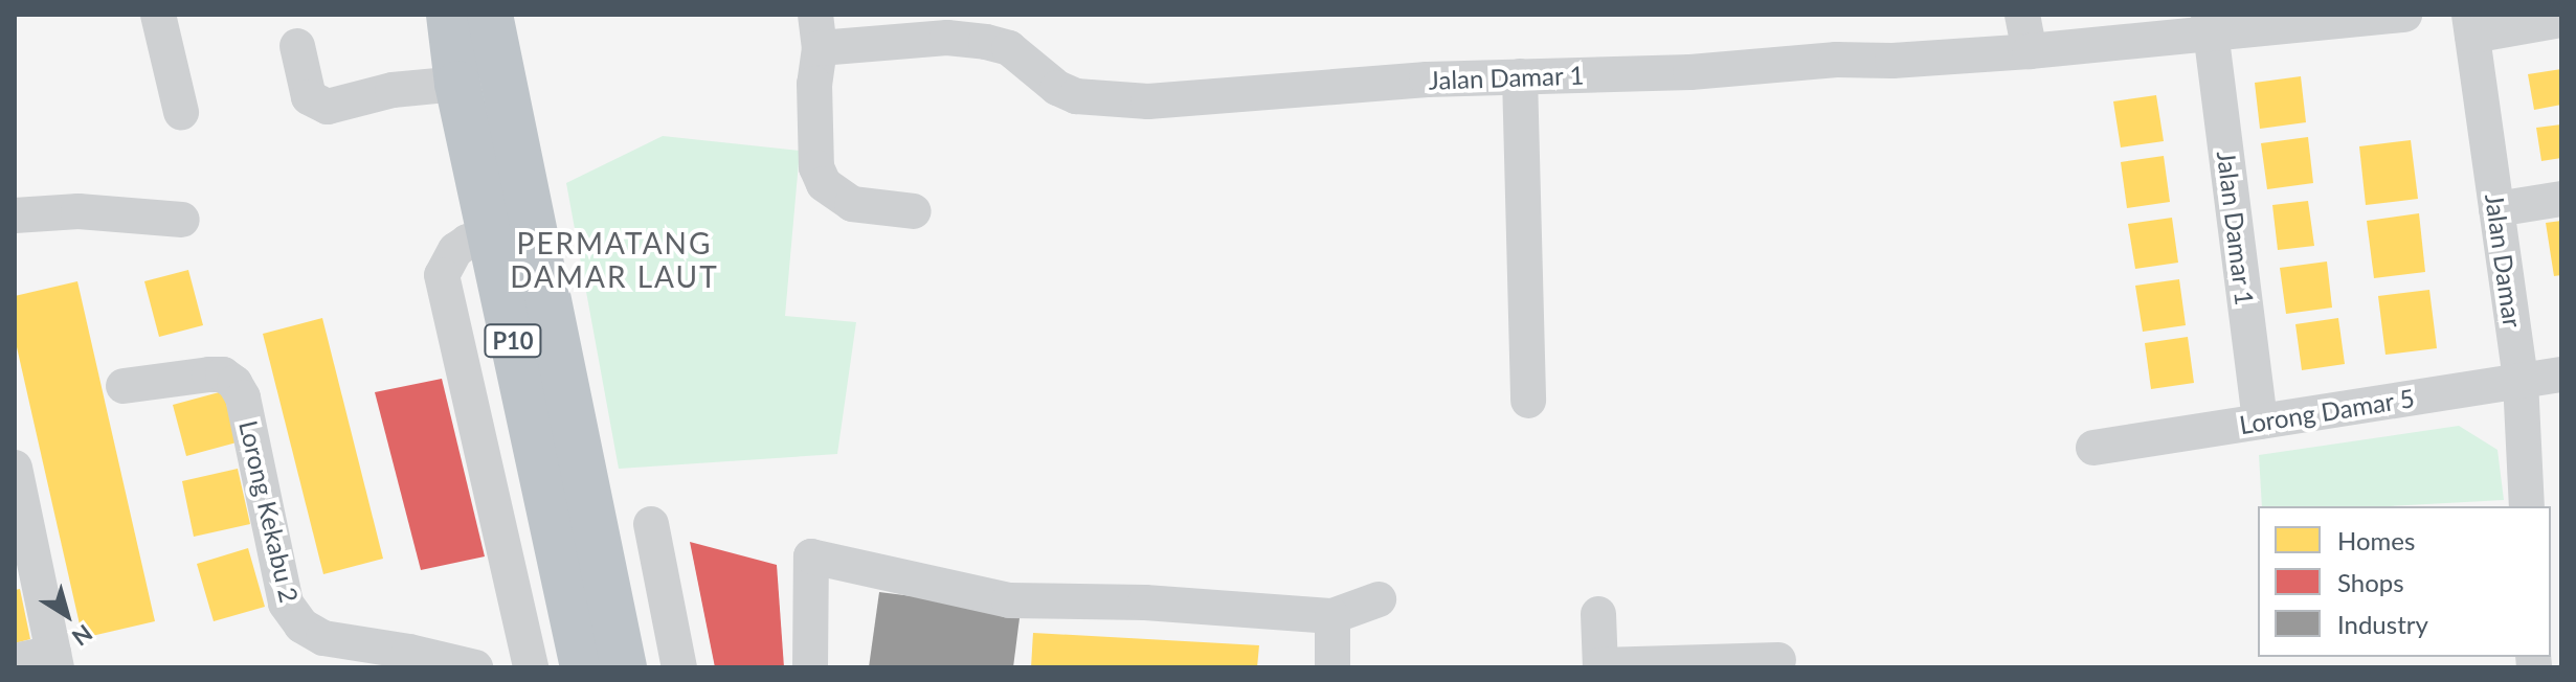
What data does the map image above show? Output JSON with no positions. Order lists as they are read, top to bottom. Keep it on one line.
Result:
{"streets":{"highway":["P10"],"street":["Jalan Damar 1","Jalan Damar","Lorong Damar 5","Lorong Kekabu 2"]},"crossings":[["Jalan Damar 1","Lorong Damar 5"],["Jalan Damar","Lorong Damar 5"]],"districts":["PERMATANG DAMAR LAUT"],"legend":["Homes","Shops","Industry"],"north":"bottom right"}
